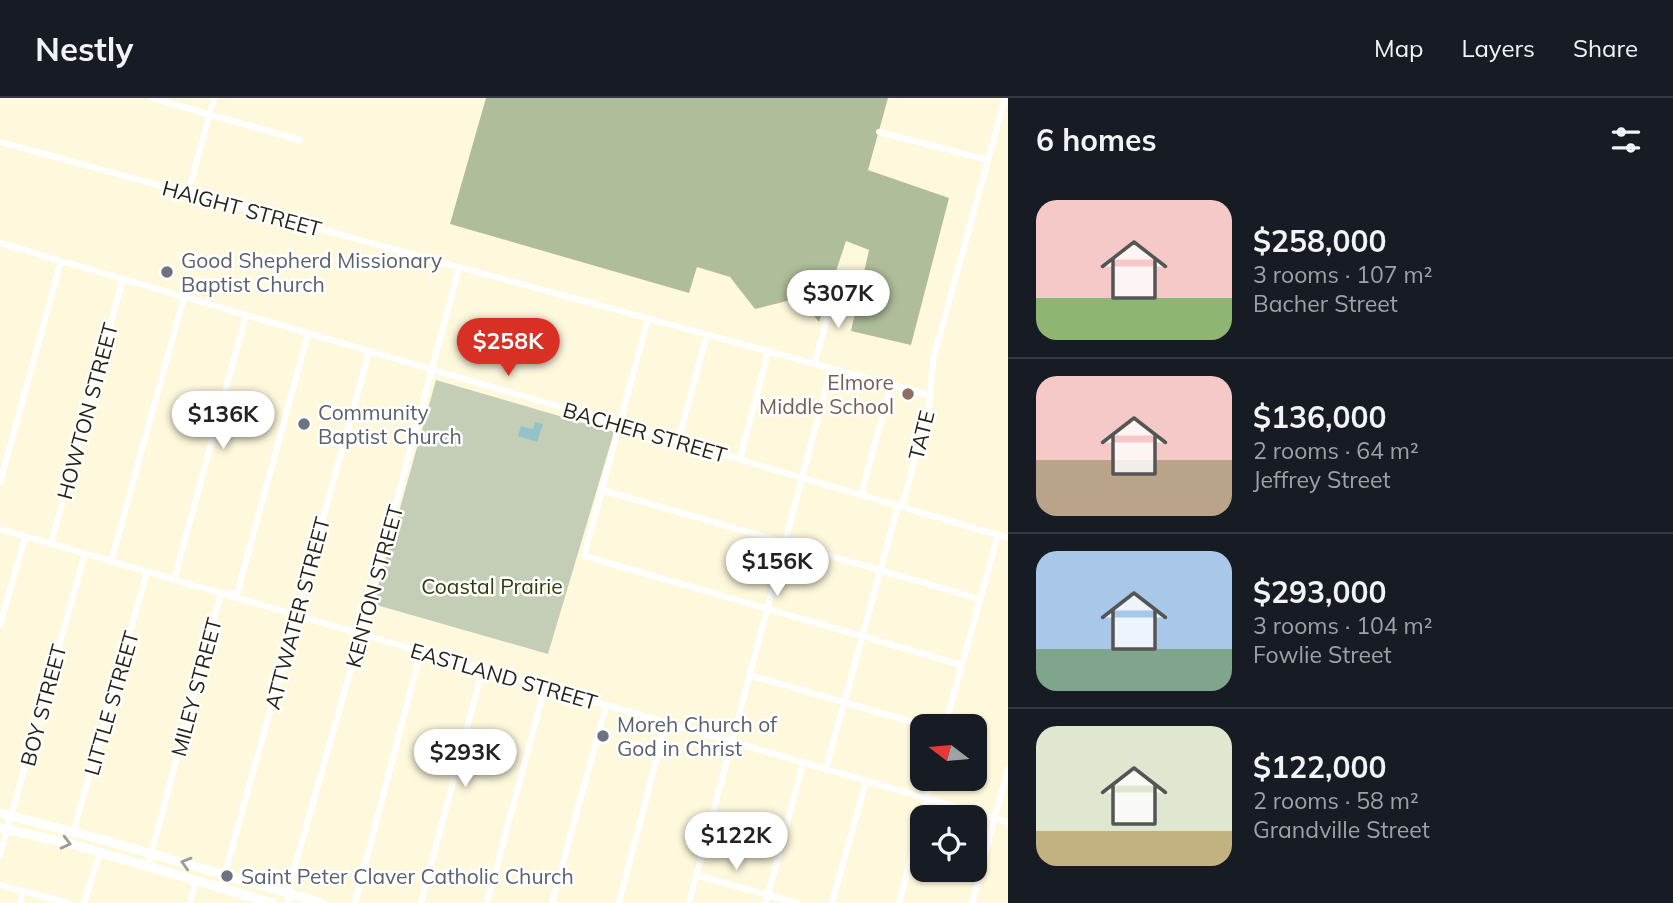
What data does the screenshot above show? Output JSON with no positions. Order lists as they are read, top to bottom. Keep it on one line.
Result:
{"streets":{"street":["HAIGHT STREET","HOWTON STREET","BACHER STREET","TATE","KENTON STREET","ATTWATER STREET","EASTLAND STREET","MILEY STREET","LITTLE STREET","BOY STREET"]},"crossings":[["HAIGHT STREET","TATE"],["HAIGHT STREET","KENTON STREET"],["HOWTON STREET","BACHER STREET"],["HOWTON STREET","EASTLAND STREET"],["BACHER STREET","TATE"],["BACHER STREET","KENTON STREET"],["BACHER STREET","ATTWATER STREET"],["BACHER STREET","MILEY STREET"],["TATE","EASTLAND STREET"],["KENTON STREET","EASTLAND STREET"],["ATTWATER STREET","EASTLAND STREET"],["EASTLAND STREET","MILEY STREET"],["EASTLAND STREET","LITTLE STREET"],["EASTLAND STREET","BOY STREET"]],"parks":["Coastal Prairie"],"places":["Good Shepherd Missionary Baptist Church","Elmore Middle School","Community Baptist Church","Moreh Church of God in Christ","Saint Peter Claver Catholic Church"],"north":"left","page":{"header":"Nestly","nav":["Map","Layers","Share"],"heading":"6 homes","list":[{"name":"$258,000","note":"3 rooms · 107 m² · Bacher Street"},{"name":"$136,000","note":"2 rooms · 64 m² · Jeffrey Street"},{"name":"$293,000","note":"3 rooms · 104 m² · Fowlie Street"},{"name":"$122,000","note":"2 rooms · 58 m² · Grandville Street"}],"price":["$307K","$258K","$136K","$156K","$293K","$122K"]}}
